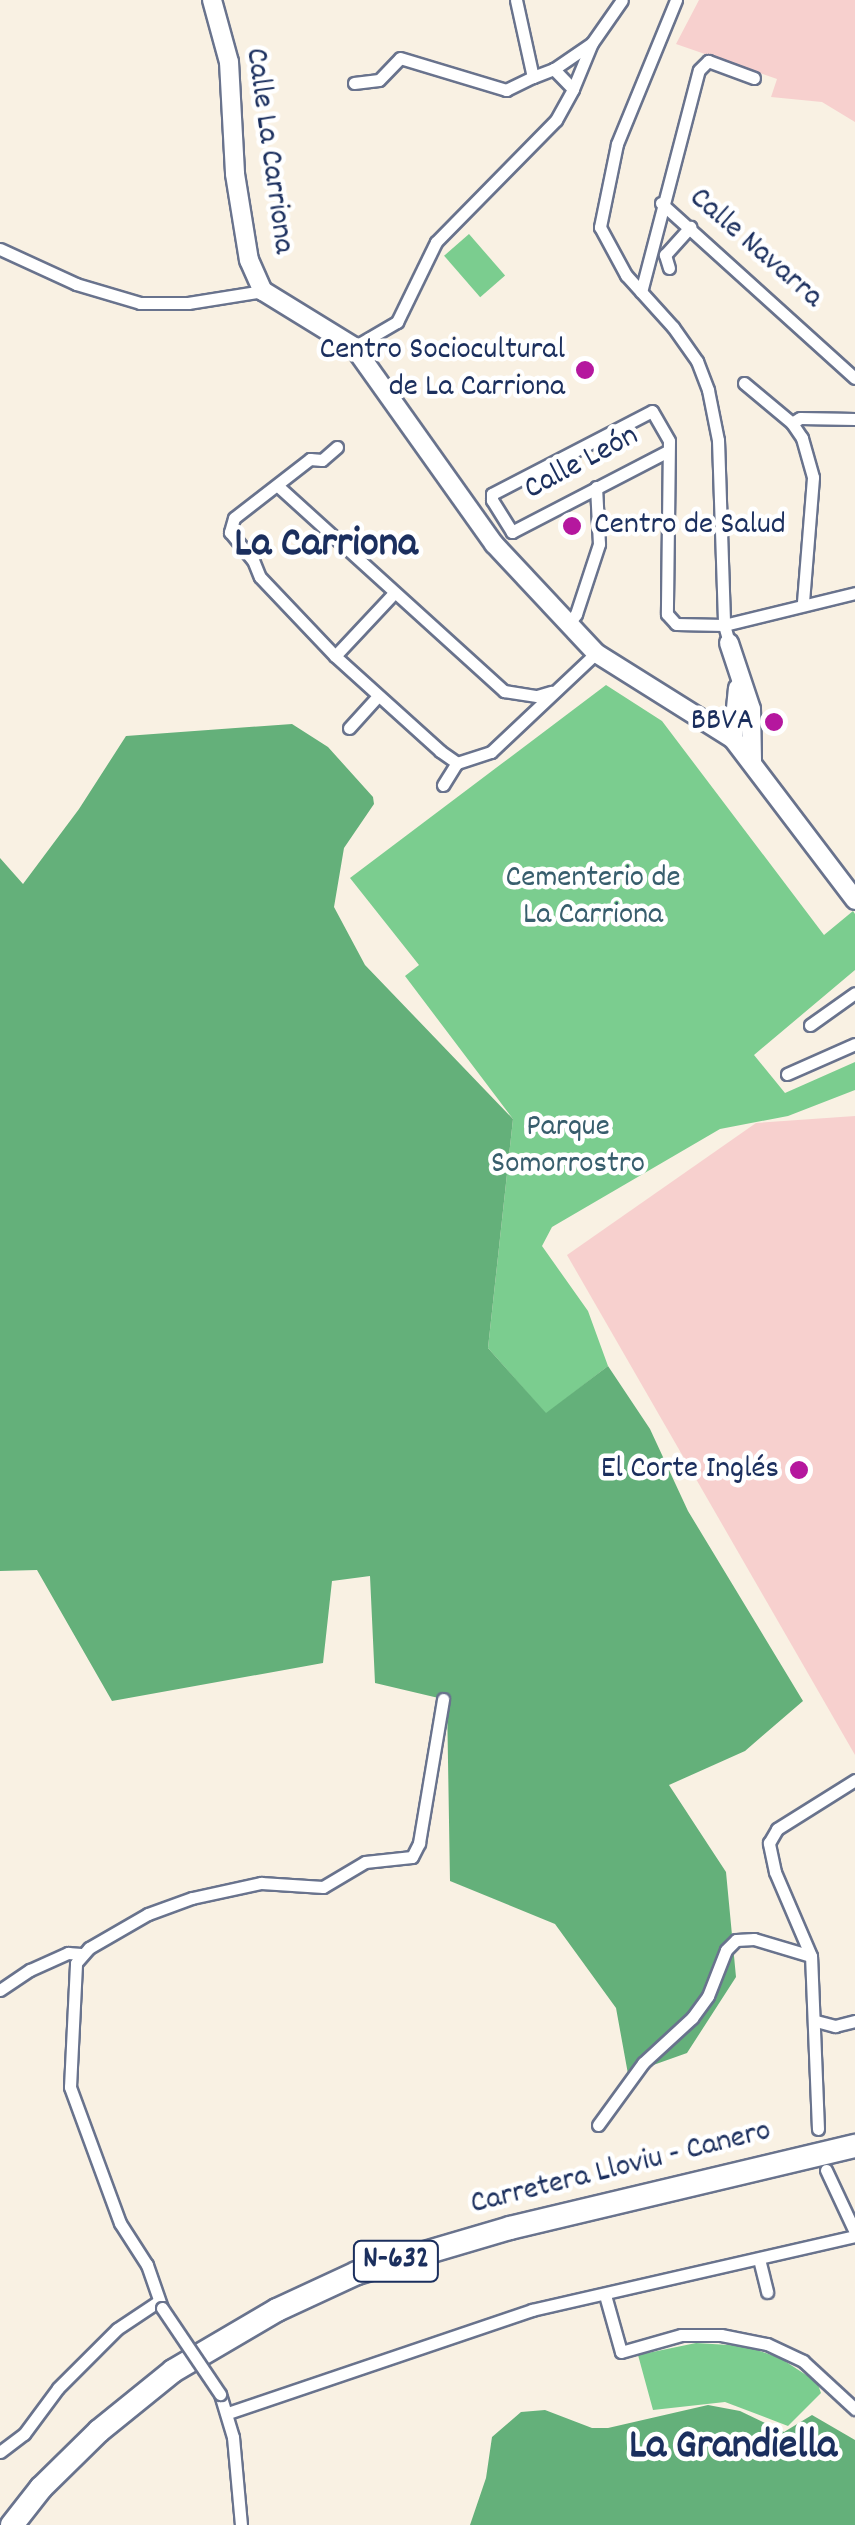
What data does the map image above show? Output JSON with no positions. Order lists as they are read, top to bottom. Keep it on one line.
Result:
{"streets":{"highway":["Carretera Lloviu - Canero","N-632"],"main road":["Calle La Carriona"],"street":["Calle Navarra","Calle León"]},"districts":["La Carriona","La Grandiella"],"parks":["Cementerio de La Carriona","Parque Somorrostro"],"places":["Centro Sociocultural de La Carriona","Centro de Salud","BBVA","El Corte Inglés"]}
